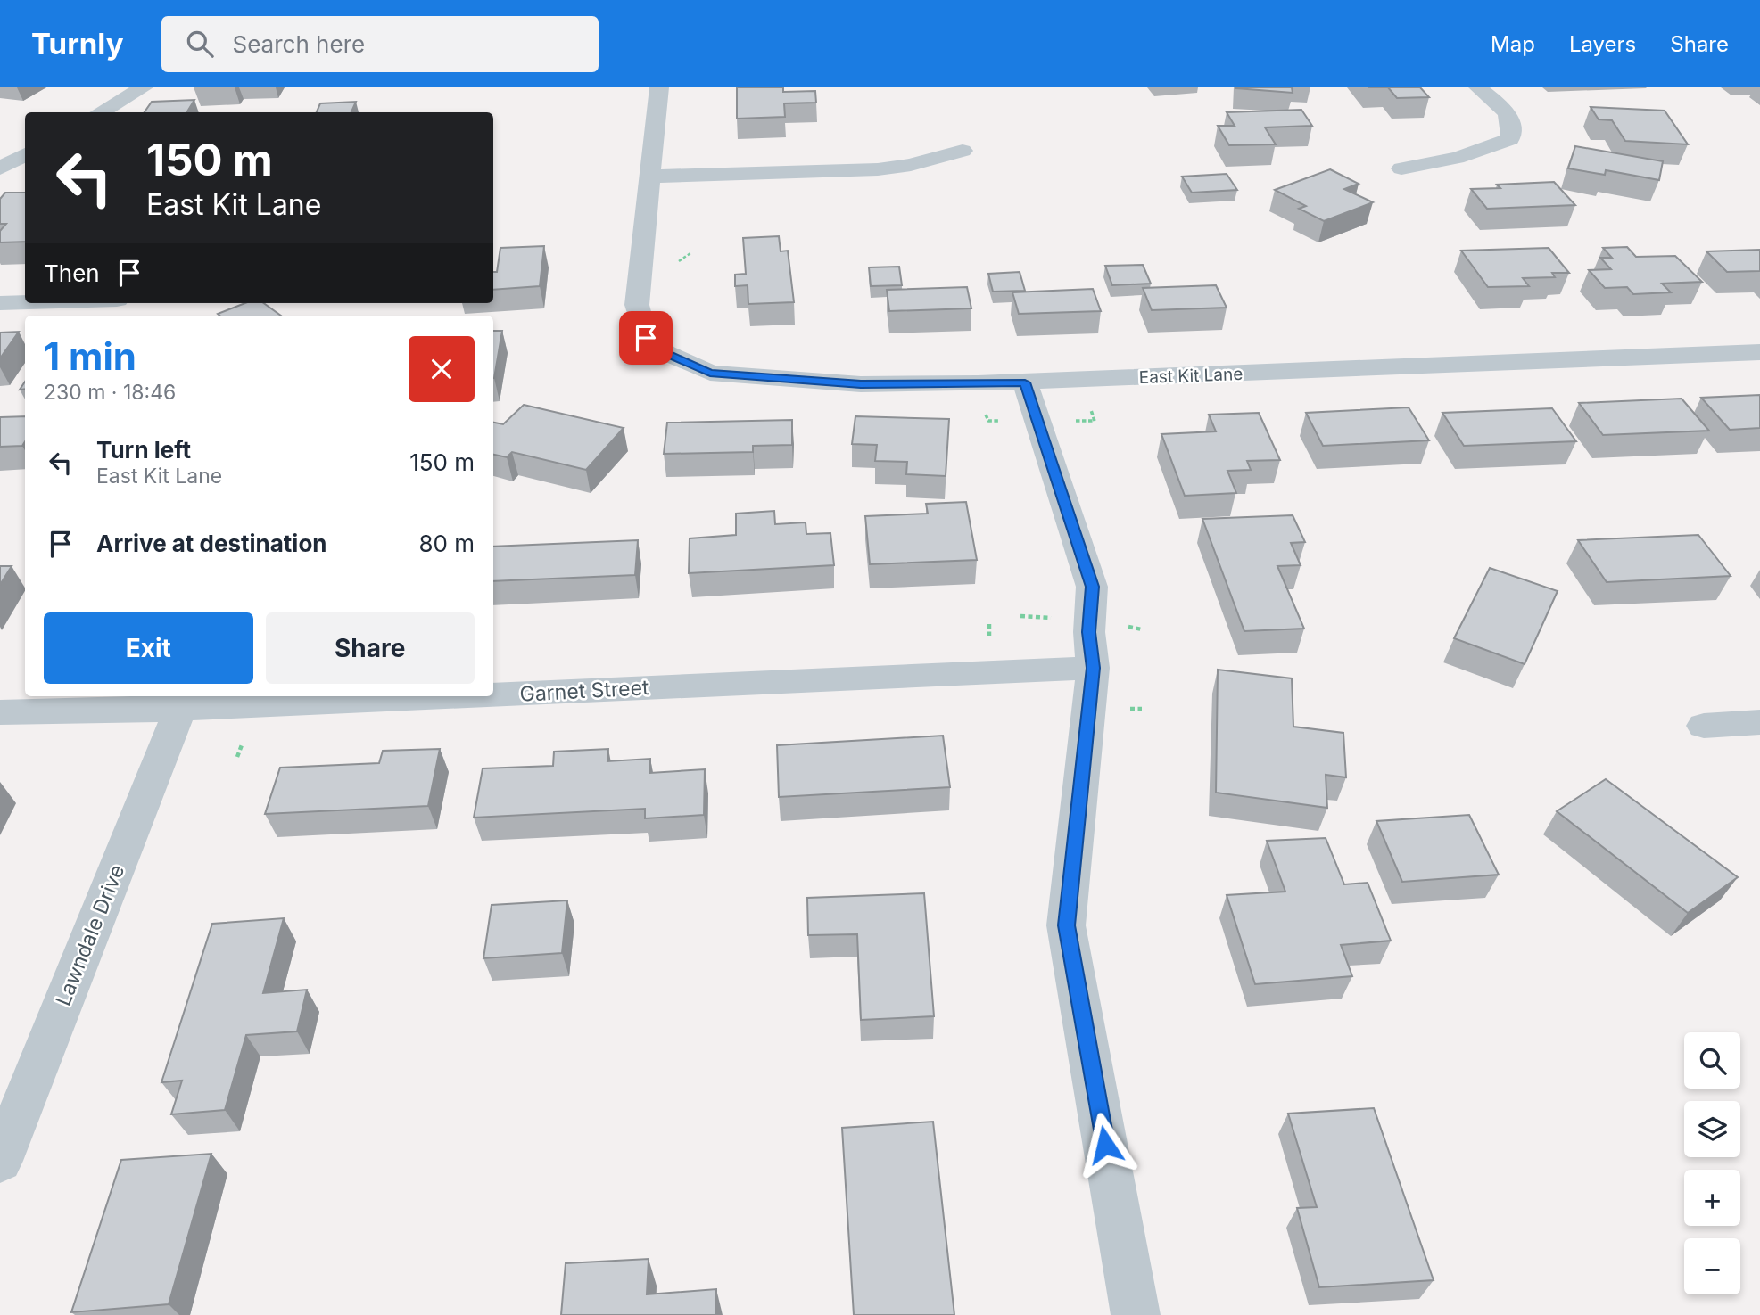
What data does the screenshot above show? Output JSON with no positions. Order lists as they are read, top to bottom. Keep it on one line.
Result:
{"streets":{"street":["East Kit Lane","Garnet Street","Lawndale Drive"]},"crossings":[["Garnet Street","Lawndale Drive"]],"page":{"header":"Turnly","search":"Search here","nav":["Map","Layers","Share"],"turn":["150 m","East Kit Lane"],"then":"Then","heading":["1 min","230 m · 18:46"],"list":[{"name":"Turn left","note":"East Kit Lane","value":"150 m"},{"name":"Arrive at destination","value":"80 m"}],"buttons":["Exit","Share"],"map_buttons":["+","−"]}}
